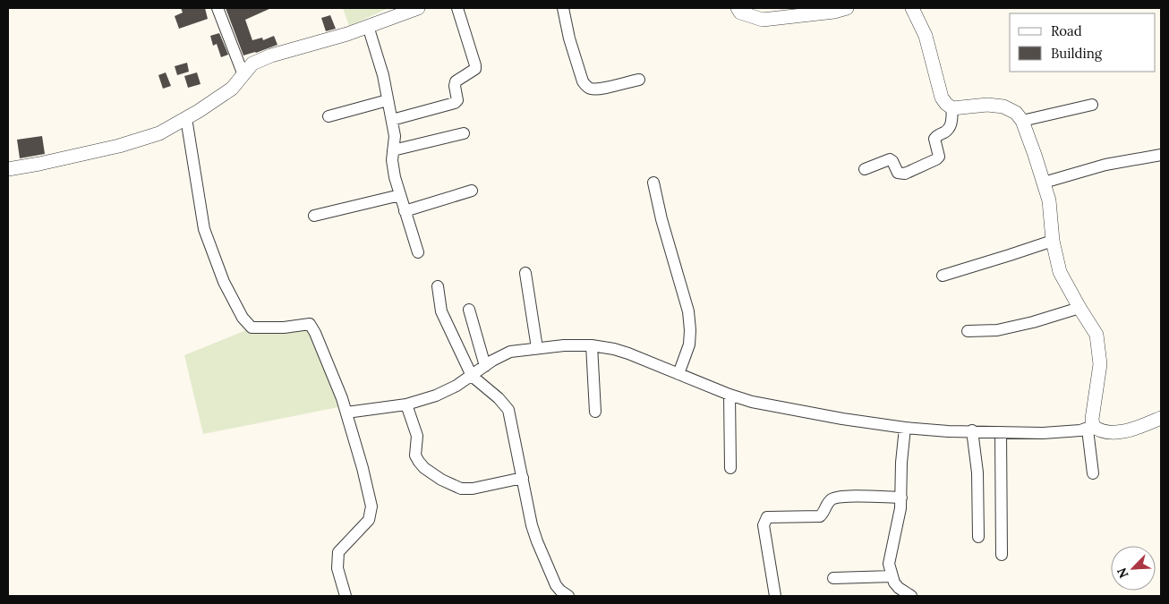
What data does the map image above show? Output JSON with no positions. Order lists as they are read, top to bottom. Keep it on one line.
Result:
{"legend":["Road","Building"],"north":"bottom left"}
